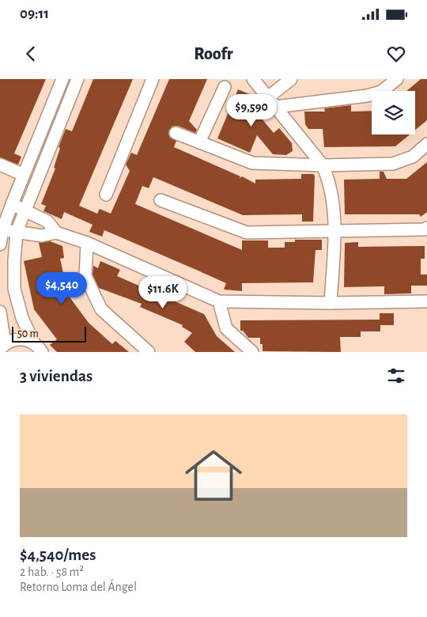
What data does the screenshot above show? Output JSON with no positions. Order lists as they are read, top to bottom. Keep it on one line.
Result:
{"scale_bar":"50 m","page":{"status":"09:11","header":"Roofr","price":["$9,590","$4,540","$11.6K"],"scale":"50 m","heading":"3 viviendas","list":[{"name":"$4,540/mes","note":"2 hab. · 58 m² · Retorno Loma del Ángel"}]}}
